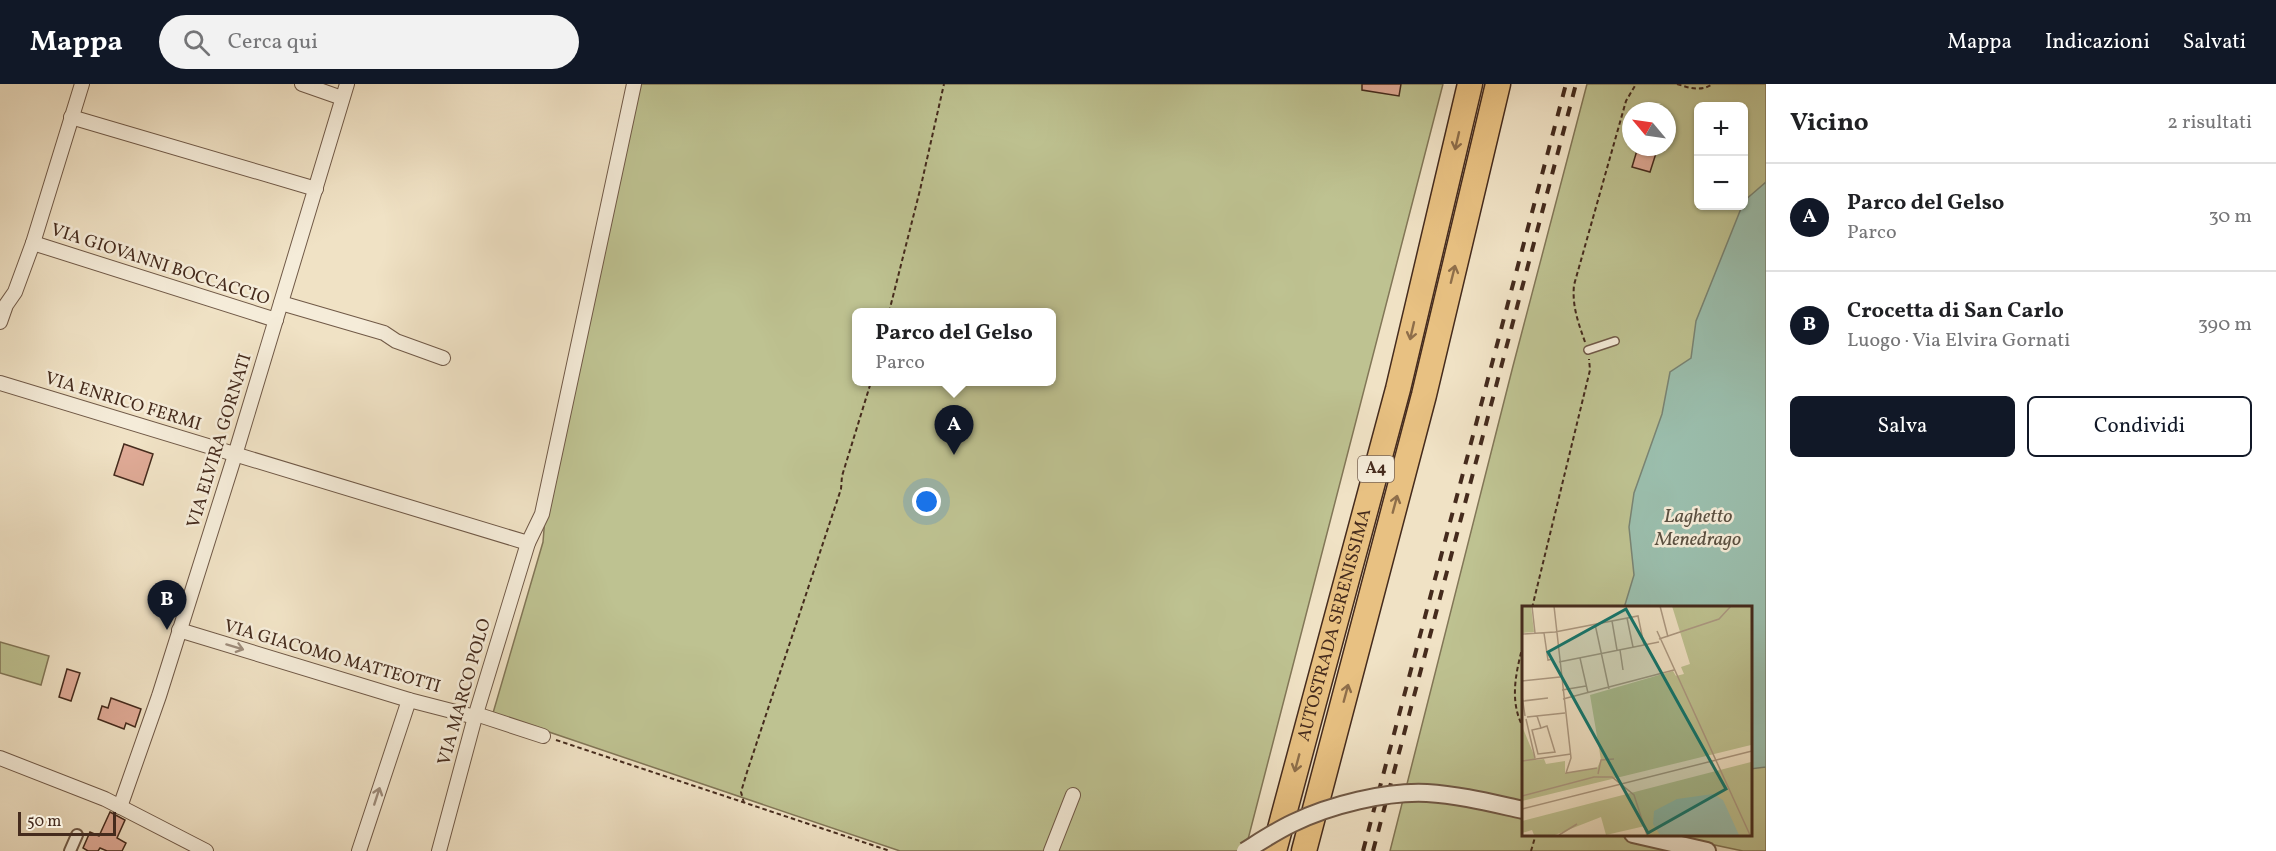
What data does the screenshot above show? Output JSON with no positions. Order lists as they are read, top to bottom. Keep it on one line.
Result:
{"streets":{"highway":["A4","AUTOSTRADA SERENISSIMA"],"street":["VIA GIOVANNI BOCCACCIO","VIA ENRICO FERMI","VIA ELVIRA GORNATI","VIA GIACOMO MATTEOTTI","VIA MARCO POLO"]},"crossings":[["VIA GIOVANNI BOCCACCIO","VIA ELVIRA GORNATI"],["VIA ENRICO FERMI","VIA ELVIRA GORNATI"],["VIA ENRICO FERMI","VIA MARCO POLO"],["VIA ELVIRA GORNATI","VIA GIACOMO MATTEOTTI"],["VIA GIACOMO MATTEOTTI","VIA MARCO POLO"]],"one_way":["VIA GIACOMO MATTEOTTI"],"water":["Laghetto Menedrago"],"scale_bar":"50 m","north":"top left","page":{"header":"Mappa","search":"Cerca qui","nav":["Mappa","Indicazioni","Salvati"],"heading":["Vicino","2 risultati"],"map_buttons":["+","−"],"list":[{"mark":"A","name":"Parco del Gelso","note":"Parco","value":"30 m"},{"mark":"B","name":"Crocetta di San Carlo","note":"Luogo · Via Elvira Gornati","value":"390 m"}],"popup":["Parco del Gelso","Parco"],"buttons":["Salva","Condividi"],"pins":["A","B"],"scale":"50 m"}}
